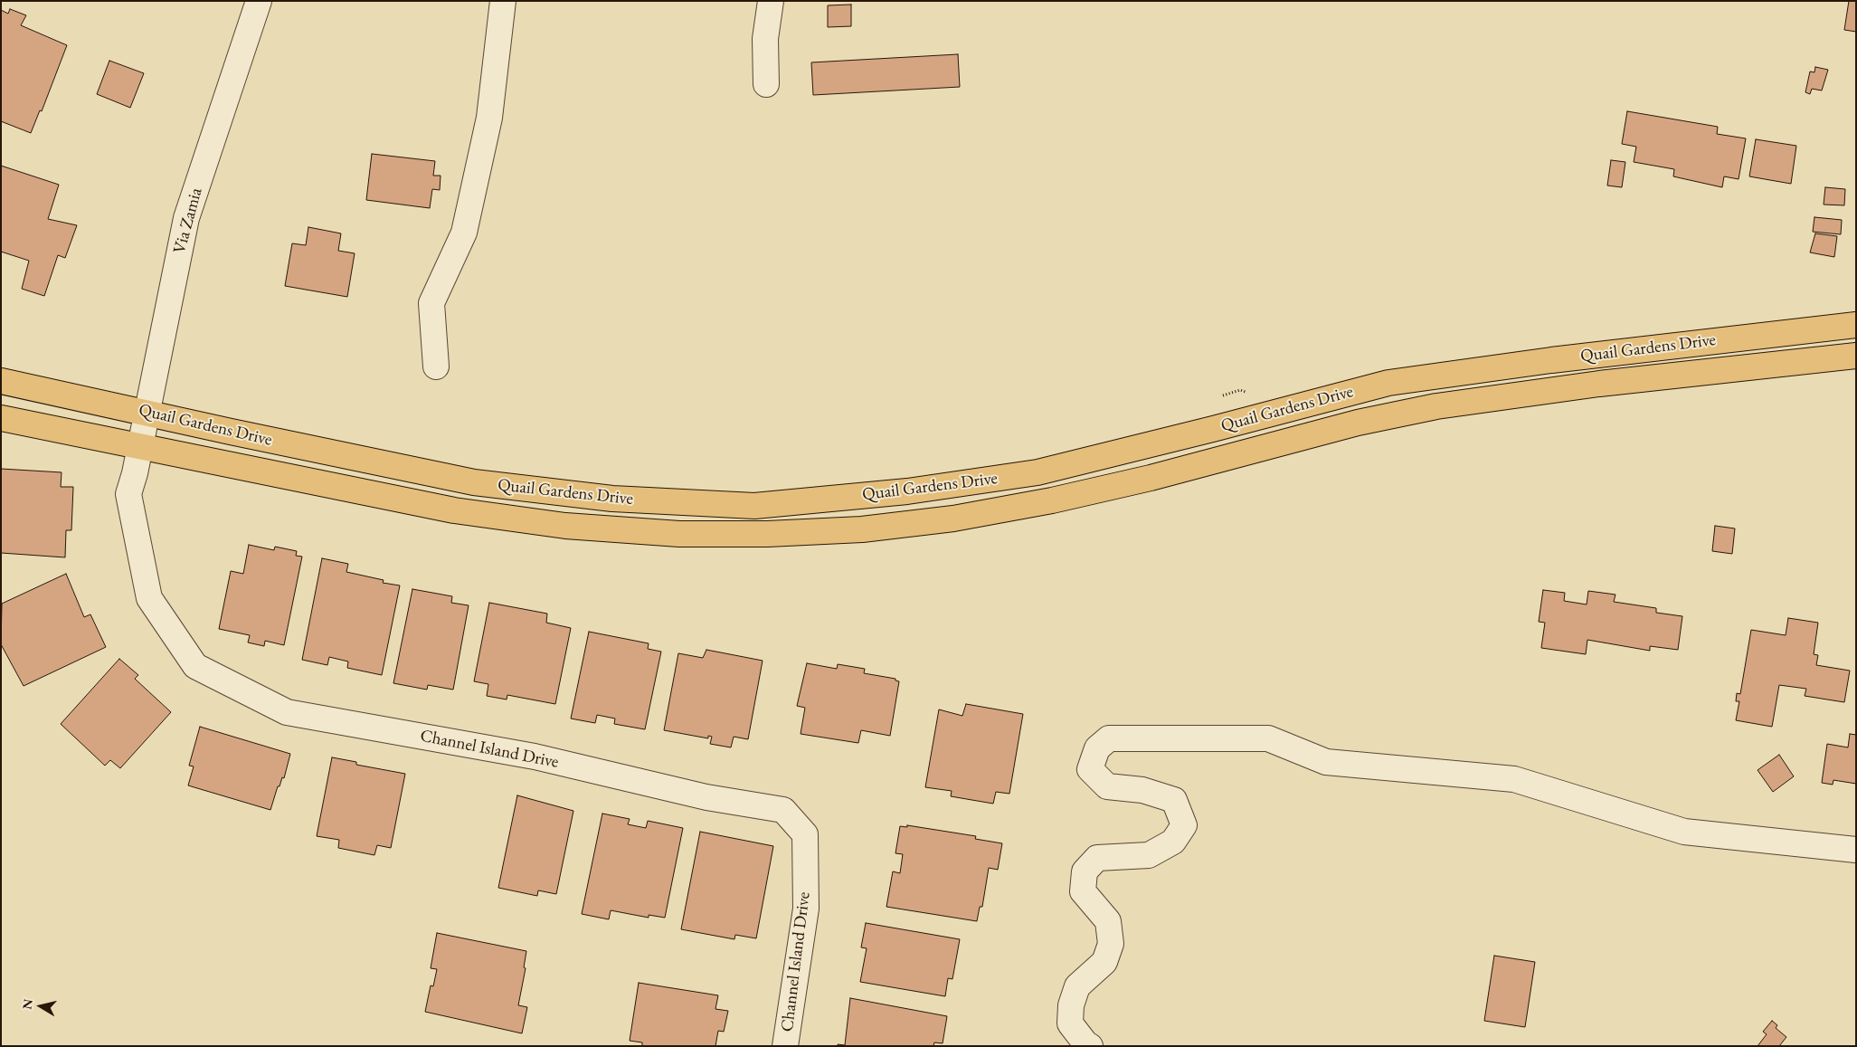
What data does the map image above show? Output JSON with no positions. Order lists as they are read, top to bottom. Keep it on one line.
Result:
{"streets":{"main road":["Quail Gardens Drive"],"street":["Via Zamia","Channel Island Drive"]},"crossings":[["Via Zamia","Quail Gardens Drive"],["Via Zamia","Channel Island Drive"],["Quail Gardens Drive","Channel Island Drive"]],"north":"left"}
